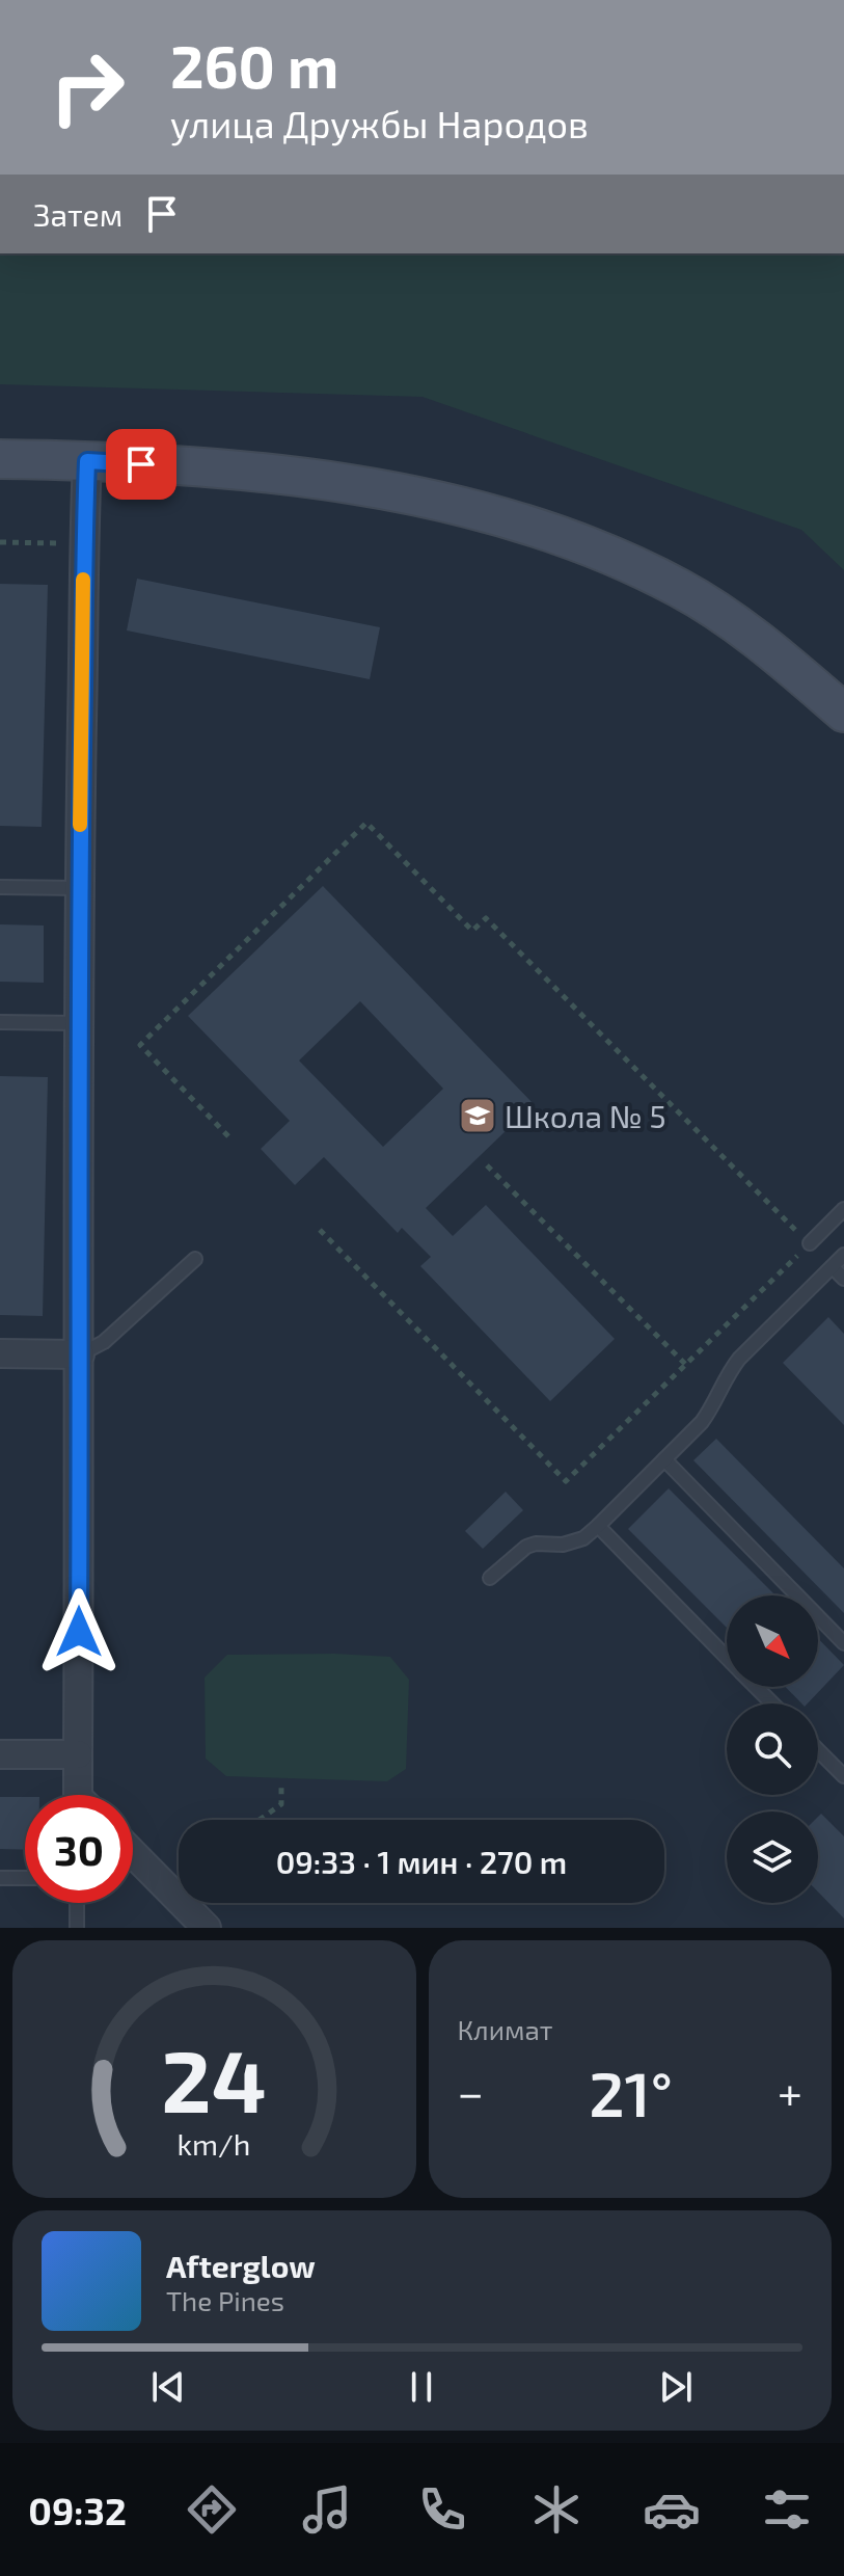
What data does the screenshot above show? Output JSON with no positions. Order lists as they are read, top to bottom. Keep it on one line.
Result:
{"places":{"school or university":["Школа № 5"]},"north":"bottom right","page":{"turn":["260 m","улица Дружбы Народов"],"then":"Затем","limit":"30","trip":"09:33 · 1 мин · 270 m","tile":"Климат","heat":["−","21°","+"],"song":["Afterglow","The Pines"],"tabs":"09:32","gauge":["24","km/h"]}}
